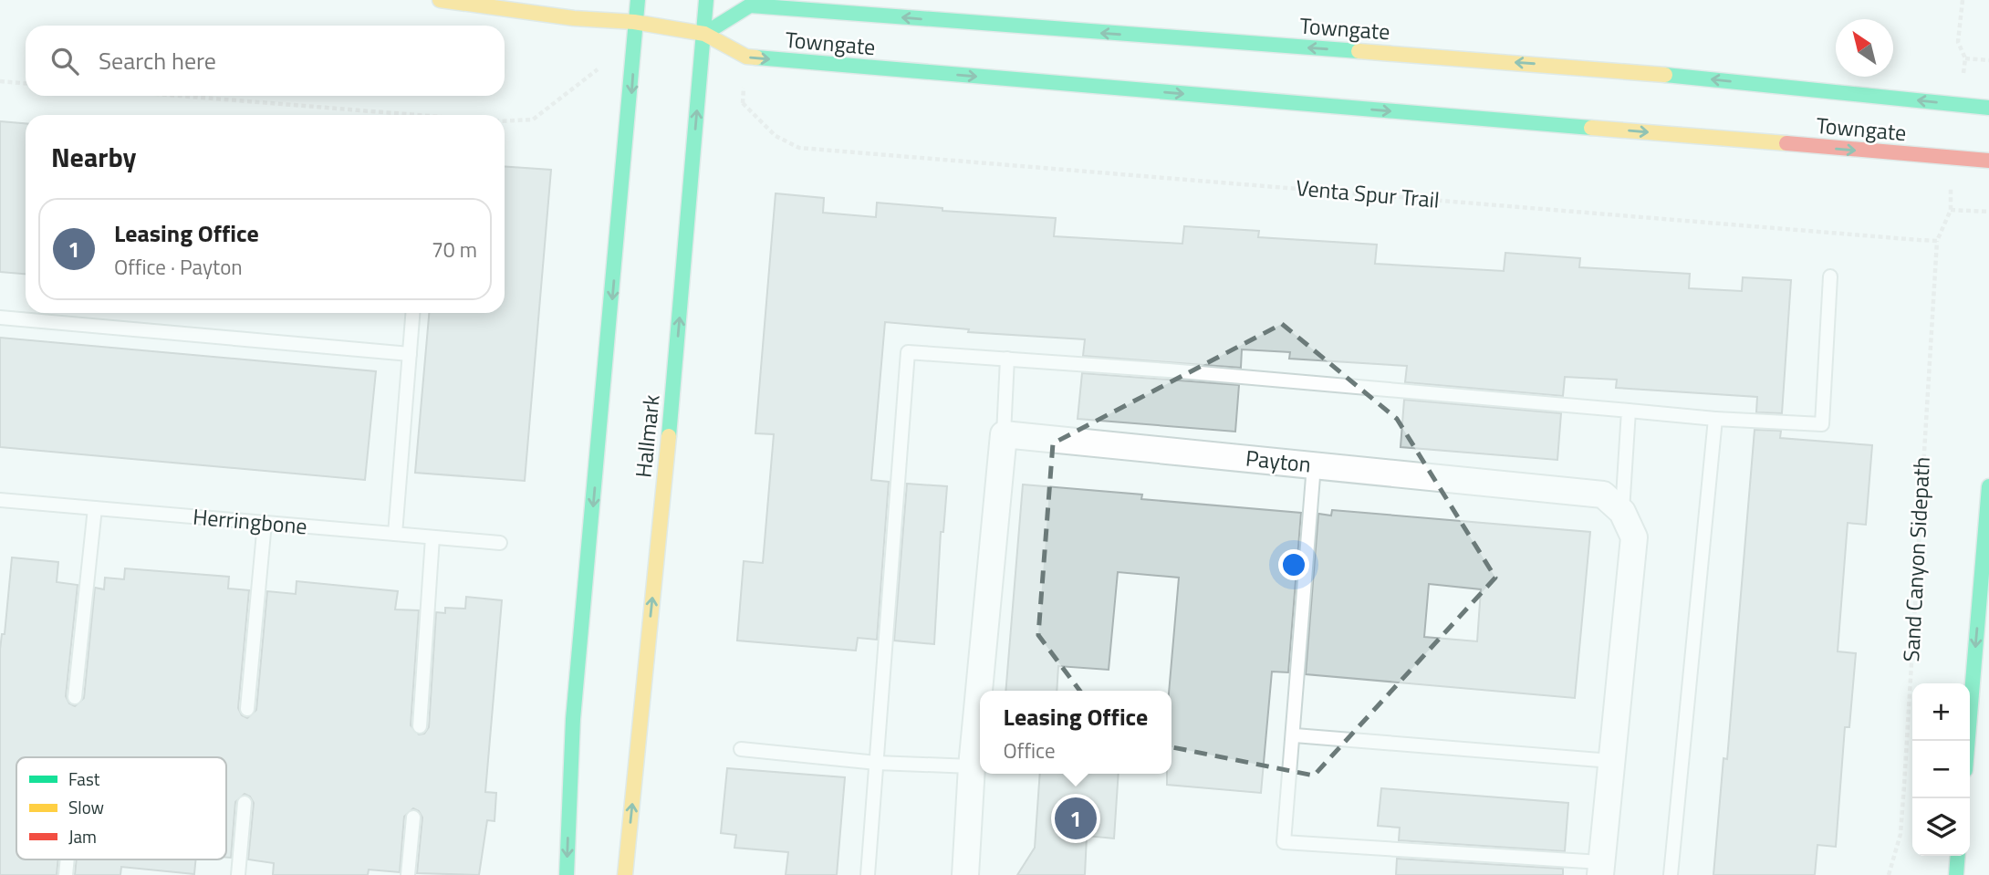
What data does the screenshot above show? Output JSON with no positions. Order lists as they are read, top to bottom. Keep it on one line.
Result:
{"streets":{"street":["Towngate","Hallmark","Payton"],"lane":["Herringbone"],"path":["Venta Spur Trail","Sand Canyon Sidepath"]},"crossings":[["Towngate","Hallmark"],["Venta Spur Trail","Sand Canyon Sidepath"]],"legend":["Fast","Slow","Jam"],"north":"top left","page":{"search":"Search here","heading":"Nearby","list":[{"mark":"1","name":"Leasing Office","note":"Office · Payton","value":"70 m"}],"map_buttons":["+","−"],"popup":["Leasing Office","Office"],"pins":"1"}}
